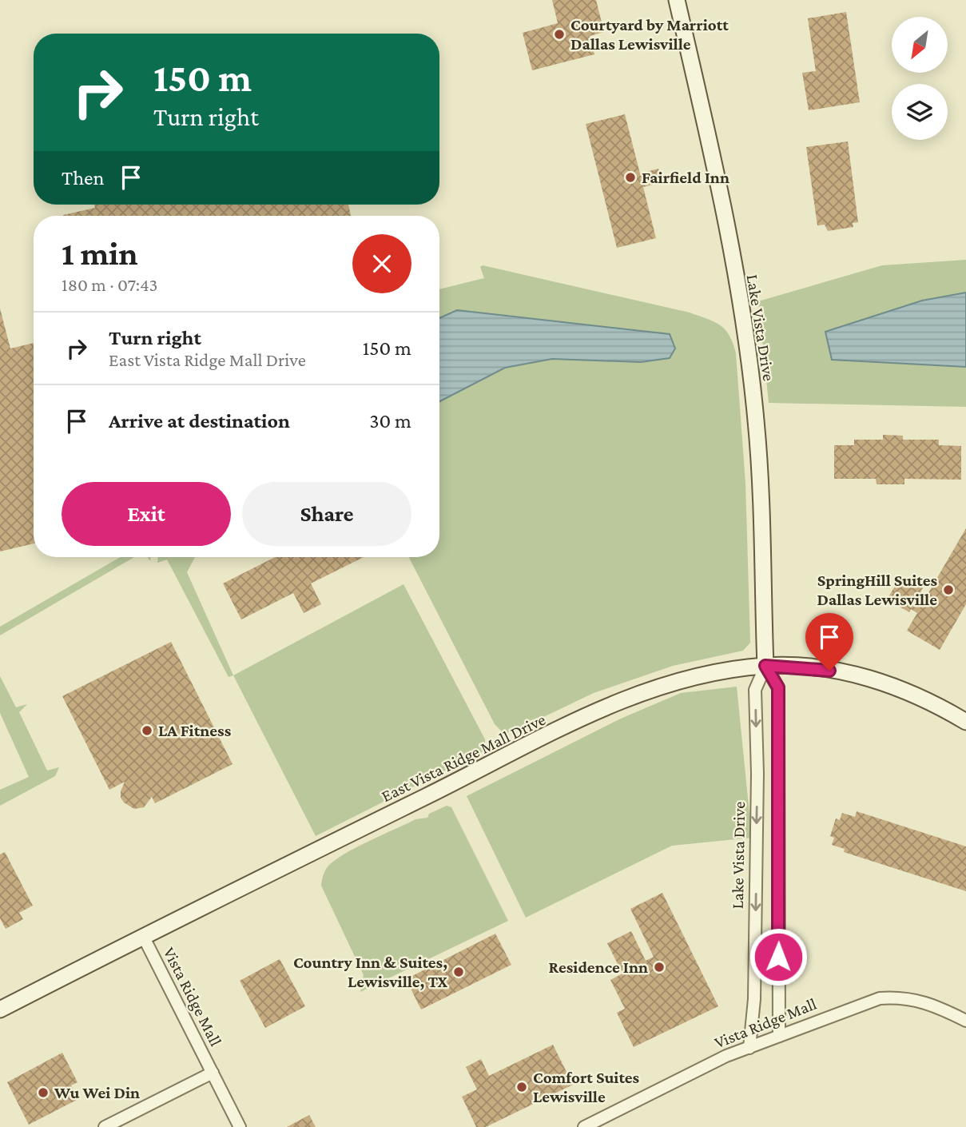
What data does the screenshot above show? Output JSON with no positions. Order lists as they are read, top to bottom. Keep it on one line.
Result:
{"streets":{"main road":["Lake Vista Drive","East Vista Ridge Mall Drive"],"street":["Vista Ridge Mall"]},"crossings":[["Lake Vista Drive","East Vista Ridge Mall Drive"],["Lake Vista Drive","Vista Ridge Mall"],["East Vista Ridge Mall Drive","Vista Ridge Mall"]],"places":["Courtyard by Marriott Dallas Lewisville","Fairfield Inn","SpringHill Suites Dallas Lewisville","LA Fitness","Residence Inn","Country Inn & Suites, Lewisville, TX","Comfort Suites Lewisville","Wu Wei Din"],"north":"bottom left","page":{"turn":["150 m","Turn right"],"then":"Then","heading":["1 min","180 m · 07:43"],"list":[{"name":"Turn right","note":"East Vista Ridge Mall Drive","value":"150 m"},{"name":"Arrive at destination","value":"30 m"}],"buttons":["Exit","Share"]}}
